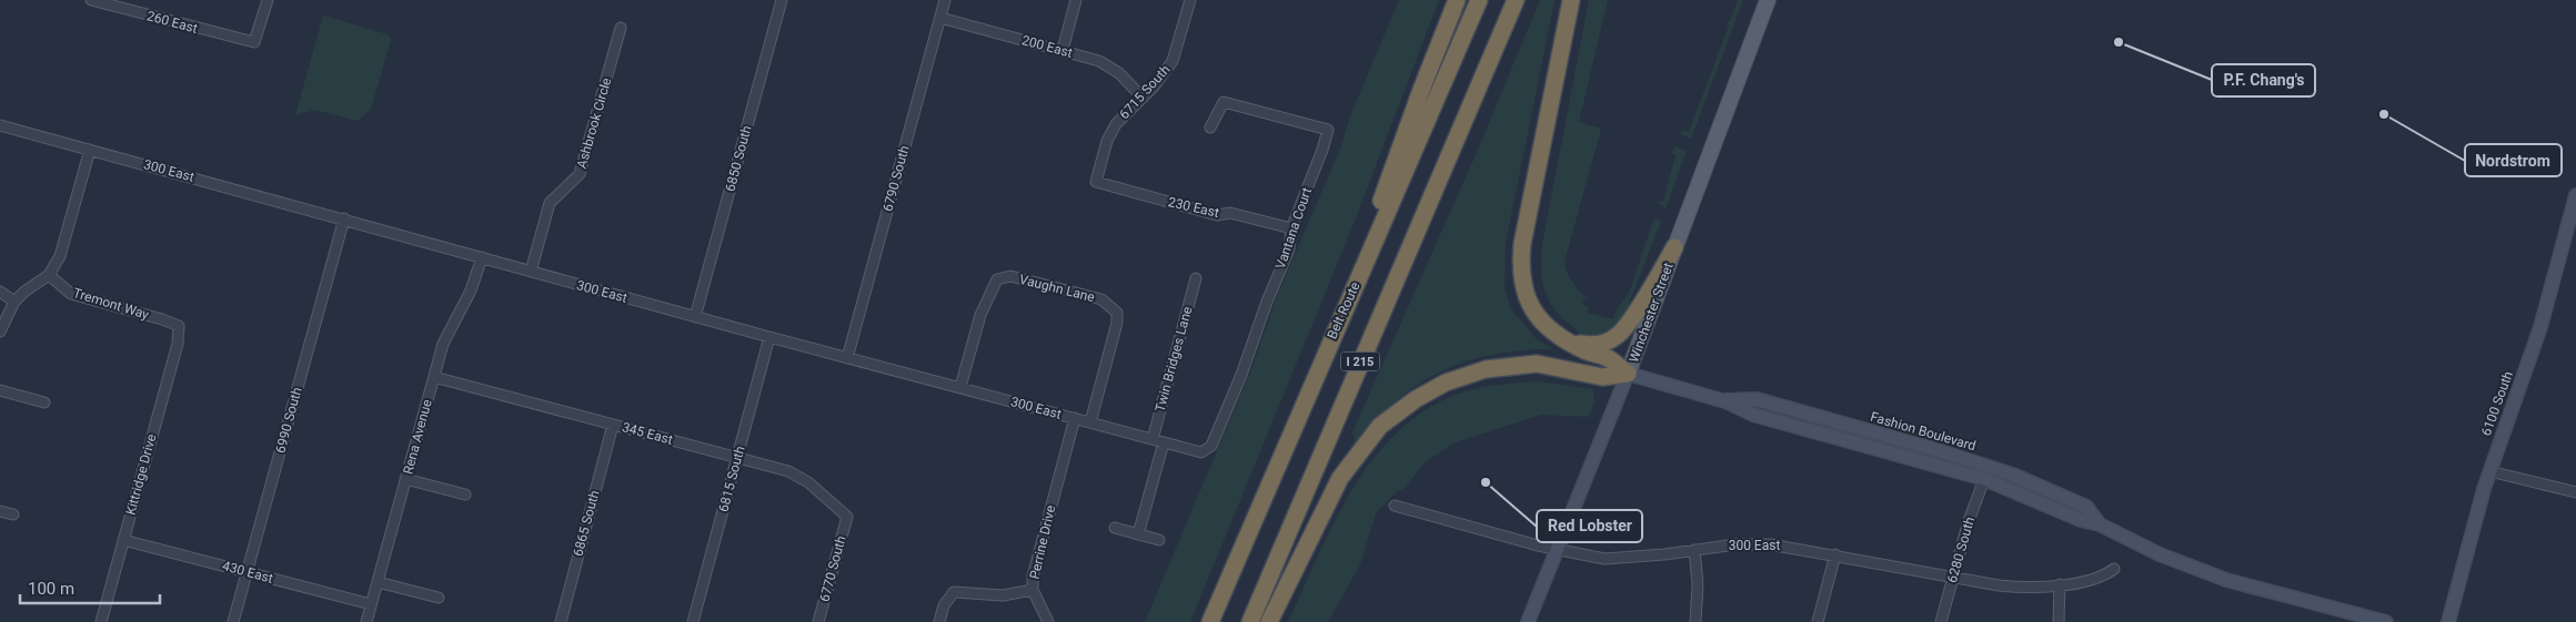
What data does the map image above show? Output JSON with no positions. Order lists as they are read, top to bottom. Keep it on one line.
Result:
{"streets":{"highway":["Belt Route","I 215"],"main road":["Winchester Street"],"street":["260 East","200 East","6715 South","Ashbrook Circle","6850 South","300 East","6790 South","230 East","Vantana Court","Vaughn Lane","Tremont Way","Twin Bridges Lane","6100 South","6990 South","Fashion Boulevard","345 East","Rena Avenue","Kittridge Drive","6815 South","6865 South","Perrine Drive","6280 South","6770 South","430 East"]},"crossings":[["200 East","6715 South"],["200 East","6790 South"],["6715 South","230 East"],["Ashbrook Circle","300 East"],["6850 South","300 East"],["300 East","6790 South"],["300 East","Vantana Court"],["300 East","Vaughn Lane"],["300 East","Winchester Street"],["300 East","Twin Bridges Lane"],["300 East","6990 South"],["300 East","Rena Avenue"],["300 East","6815 South"],["300 East","Perrine Drive"],["300 East","6280 South"],["230 East","Vantana Court"],["Tremont Way","Kittridge Drive"],["Winchester Street","Fashion Boulevard"],["6990 South","430 East"],["Fashion Boulevard","6280 South"],["345 East","Rena Avenue"],["345 East","6815 South"],["345 East","6865 South"],["345 East","6770 South"],["Rena Avenue","430 East"],["Kittridge Drive","430 East"]],"places":["P.F. Chang's","Nordstrom","Red Lobster"],"scale_bar":"100 m"}
